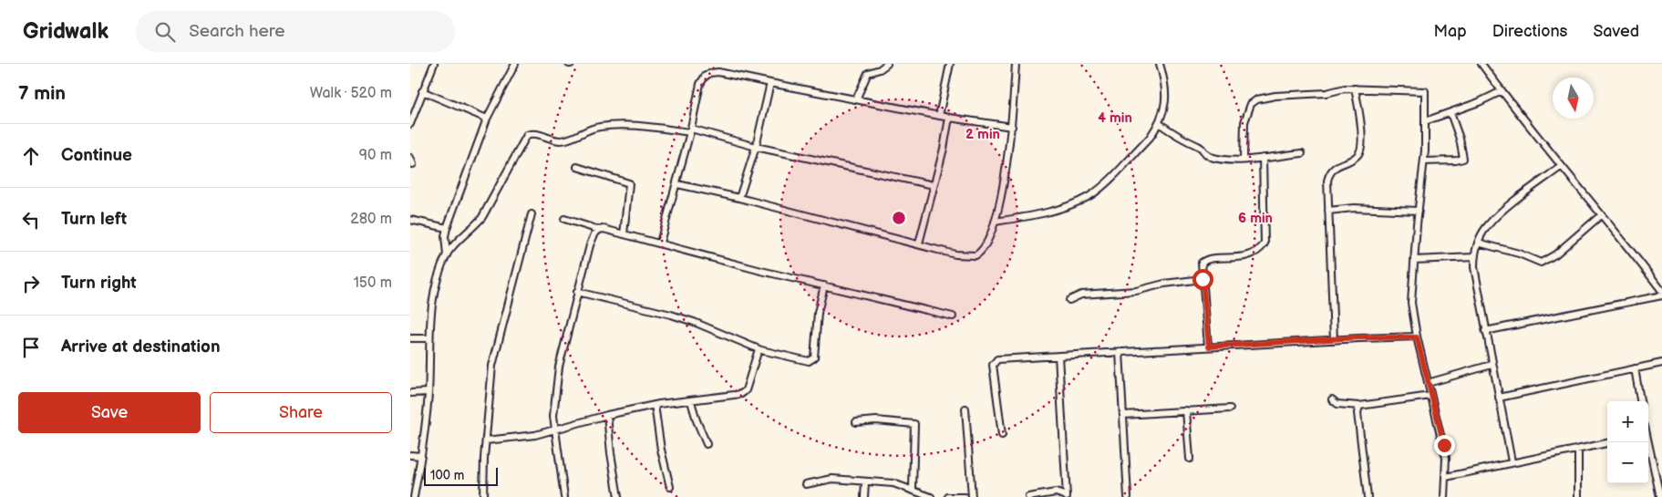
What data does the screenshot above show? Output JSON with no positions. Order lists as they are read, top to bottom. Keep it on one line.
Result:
{"scale_bar":"100 m","north":"bottom","page":{"header":"Gridwalk","search":"Search here","nav":["Map","Directions","Saved"],"heading":["7 min","Walk · 520 m"],"list":[["Continue","90 m"],["Turn left","280 m"],["Turn right","150 m"],"Arrive at destination"],"buttons":["Save","Share"],"map_buttons":["+","−"],"scale":"100 m"},"rings":["4 min","2 min","6 min"]}
